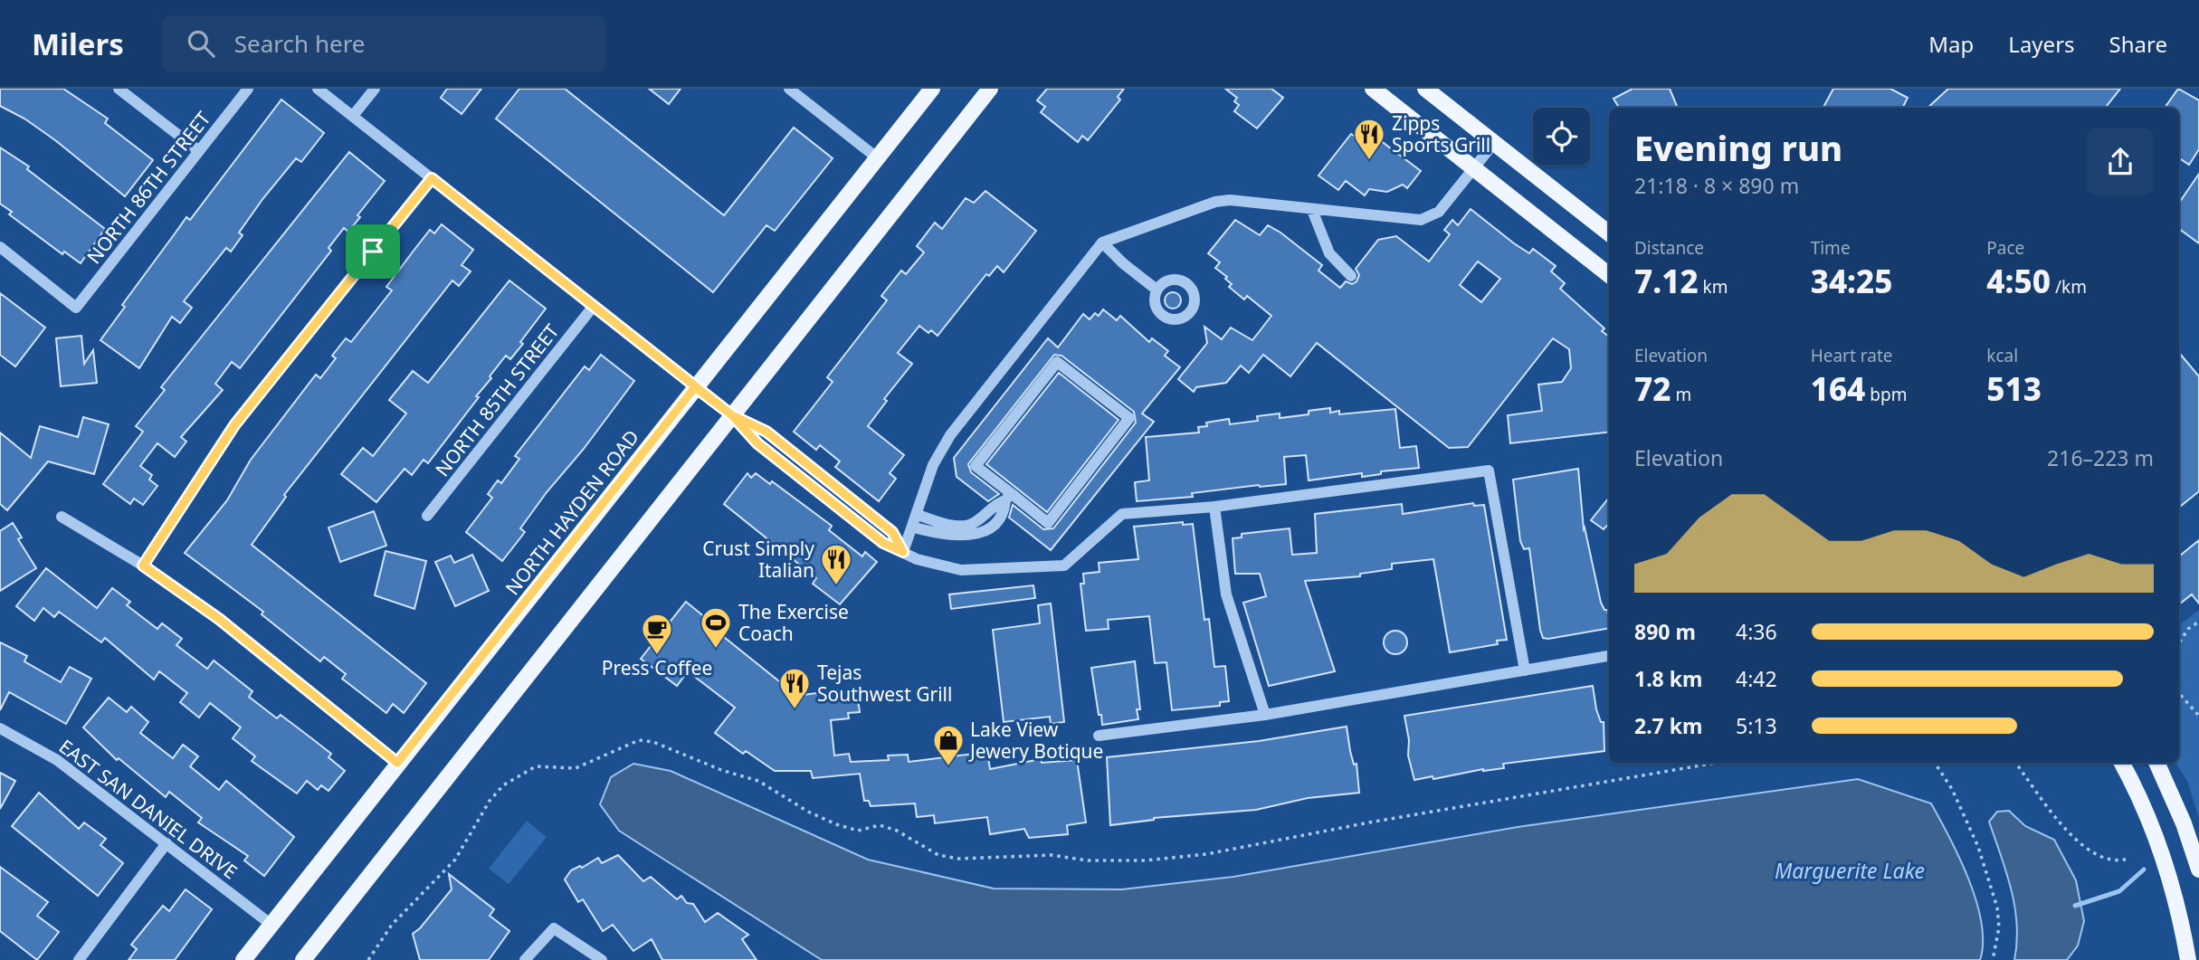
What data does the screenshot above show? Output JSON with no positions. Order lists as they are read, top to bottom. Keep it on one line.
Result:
{"streets":{"main road":["NORTH HAYDEN ROAD"],"street":["NORTH 86TH STREET","NORTH 85TH STREET","EAST SAN DANIEL DRIVE"]},"crossings":[["NORTH HAYDEN ROAD","EAST SAN DANIEL DRIVE"]],"water":["Marguerite Lake"],"places":{"restaurant":["Zipps Sports Grill","Crust Simply Italian","Tejas Southwest Grill"],"sports":["The Exercise Coach"],"cafe":["Press Coffee"],"shop":["Lake View Jewery Botique"]},"page":{"header":"Milers","search":"Search here","nav":["Map","Layers","Share"],"heading":["Evening run","21:18 · 8 × 890 m"],"stats":[["Distance","7.12 km"],["Time","34:25"],["Pace","4:50 /km"],["Elevation","72 m"],["Heart rate","164 bpm"],["kcal","513"]],"chart":["Elevation","216–223 m"],"list":[{"name":"890 m","note":"4:36"},{"name":"1.8 km","note":"4:42"},{"name":"2.7 km","note":"5:13"}]}}
